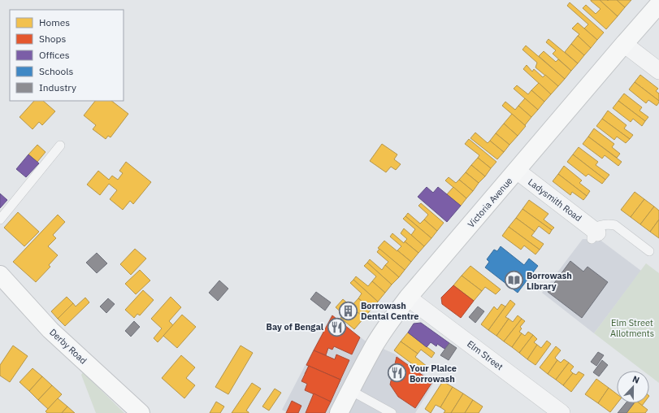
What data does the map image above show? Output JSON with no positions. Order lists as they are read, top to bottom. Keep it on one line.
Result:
{"streets":{"street":["Ladysmith Road","Victoria Avenue","Derby Road","Elm Street"]},"crossings":[["Ladysmith Road","Victoria Avenue"],["Victoria Avenue","Elm Street"]],"parks":["Elm Street Allotments"],"places":{"library":["Borrowash Library"],"building":["Borrowash Dental Centre"],"restaurant":["Bay of Bengal","Your Plaice Borrowash"]},"legend":["Homes","Shops","Offices","Schools","Industry"],"north":"top"}
